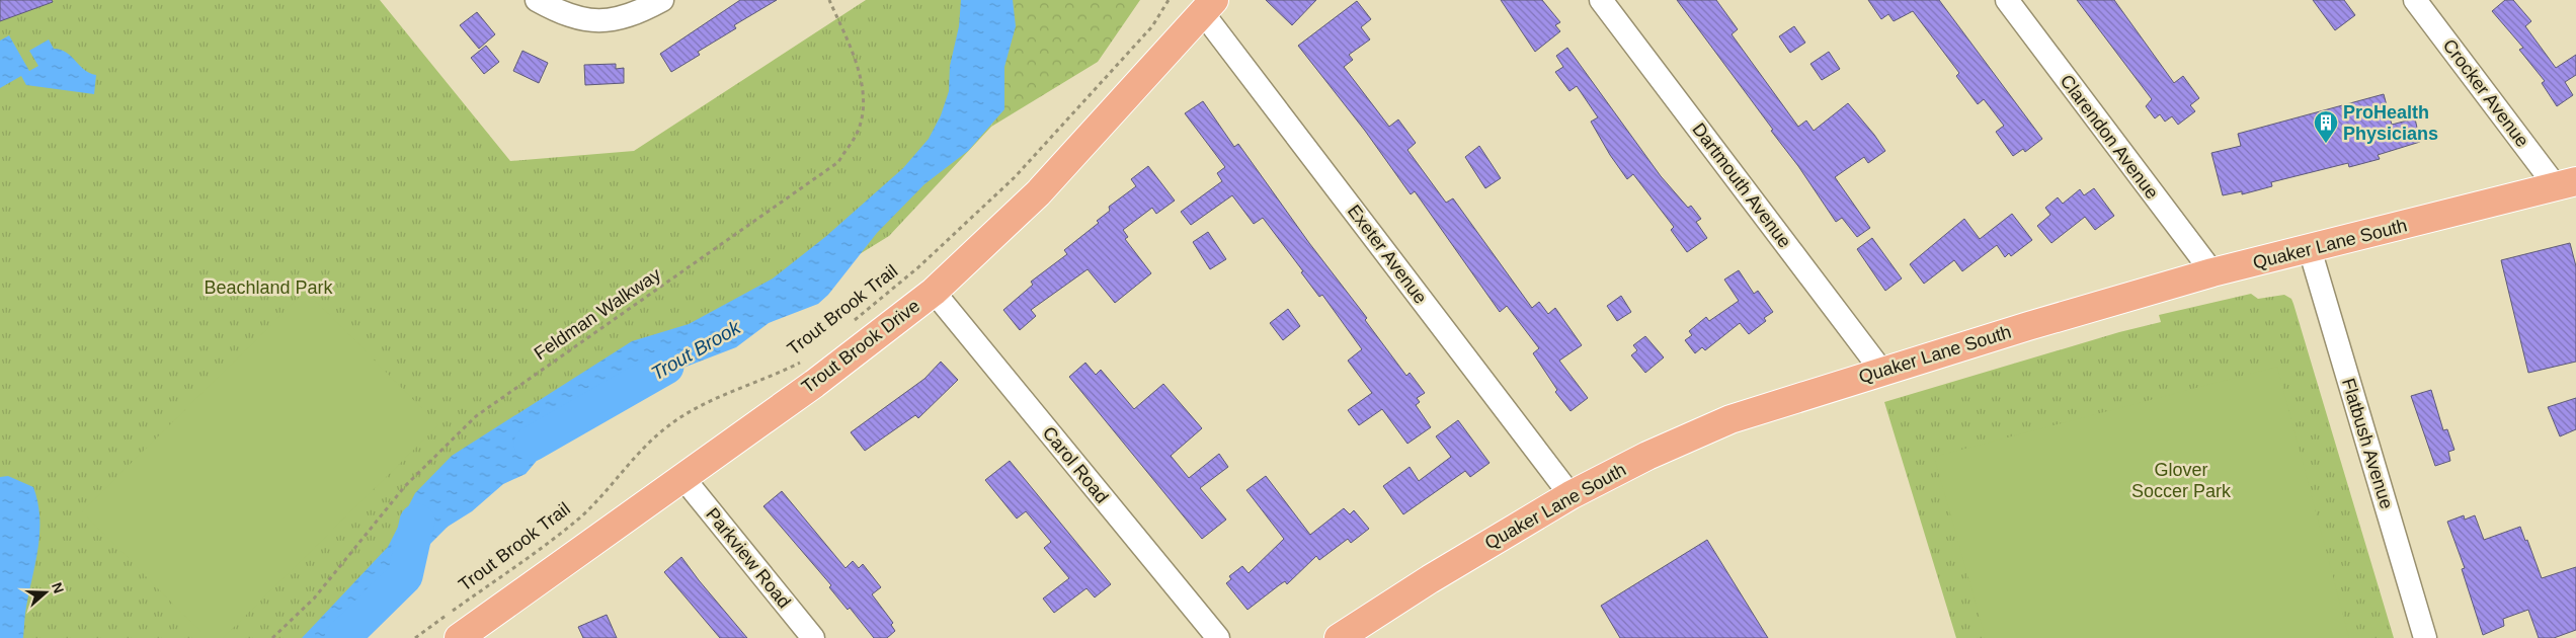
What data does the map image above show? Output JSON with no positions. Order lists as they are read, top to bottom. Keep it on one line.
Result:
{"streets":{"main road":["Quaker Lane South","Trout Brook Drive"],"street":["Crocker Avenue","Clarendon Avenue","Dartmouth Avenue","Exeter Avenue","Flatbush Avenue","Carol Road","Parkview Road"],"path":["Trout Brook Trail","Feldman Walkway"]},"crossings":[["Crocker Avenue","Quaker Lane South"],["Clarendon Avenue","Quaker Lane South"],["Dartmouth Avenue","Quaker Lane South"],["Quaker Lane South","Exeter Avenue"],["Quaker Lane South","Flatbush Avenue"],["Exeter Avenue","Trout Brook Drive"],["Trout Brook Drive","Carol Road"],["Trout Brook Drive","Parkview Road"]],"water":["Trout Brook"],"parks":["Beachland Park","Glover Soccer Park"],"places":{"building":["ProHealth Physicians"]},"north":"right"}
